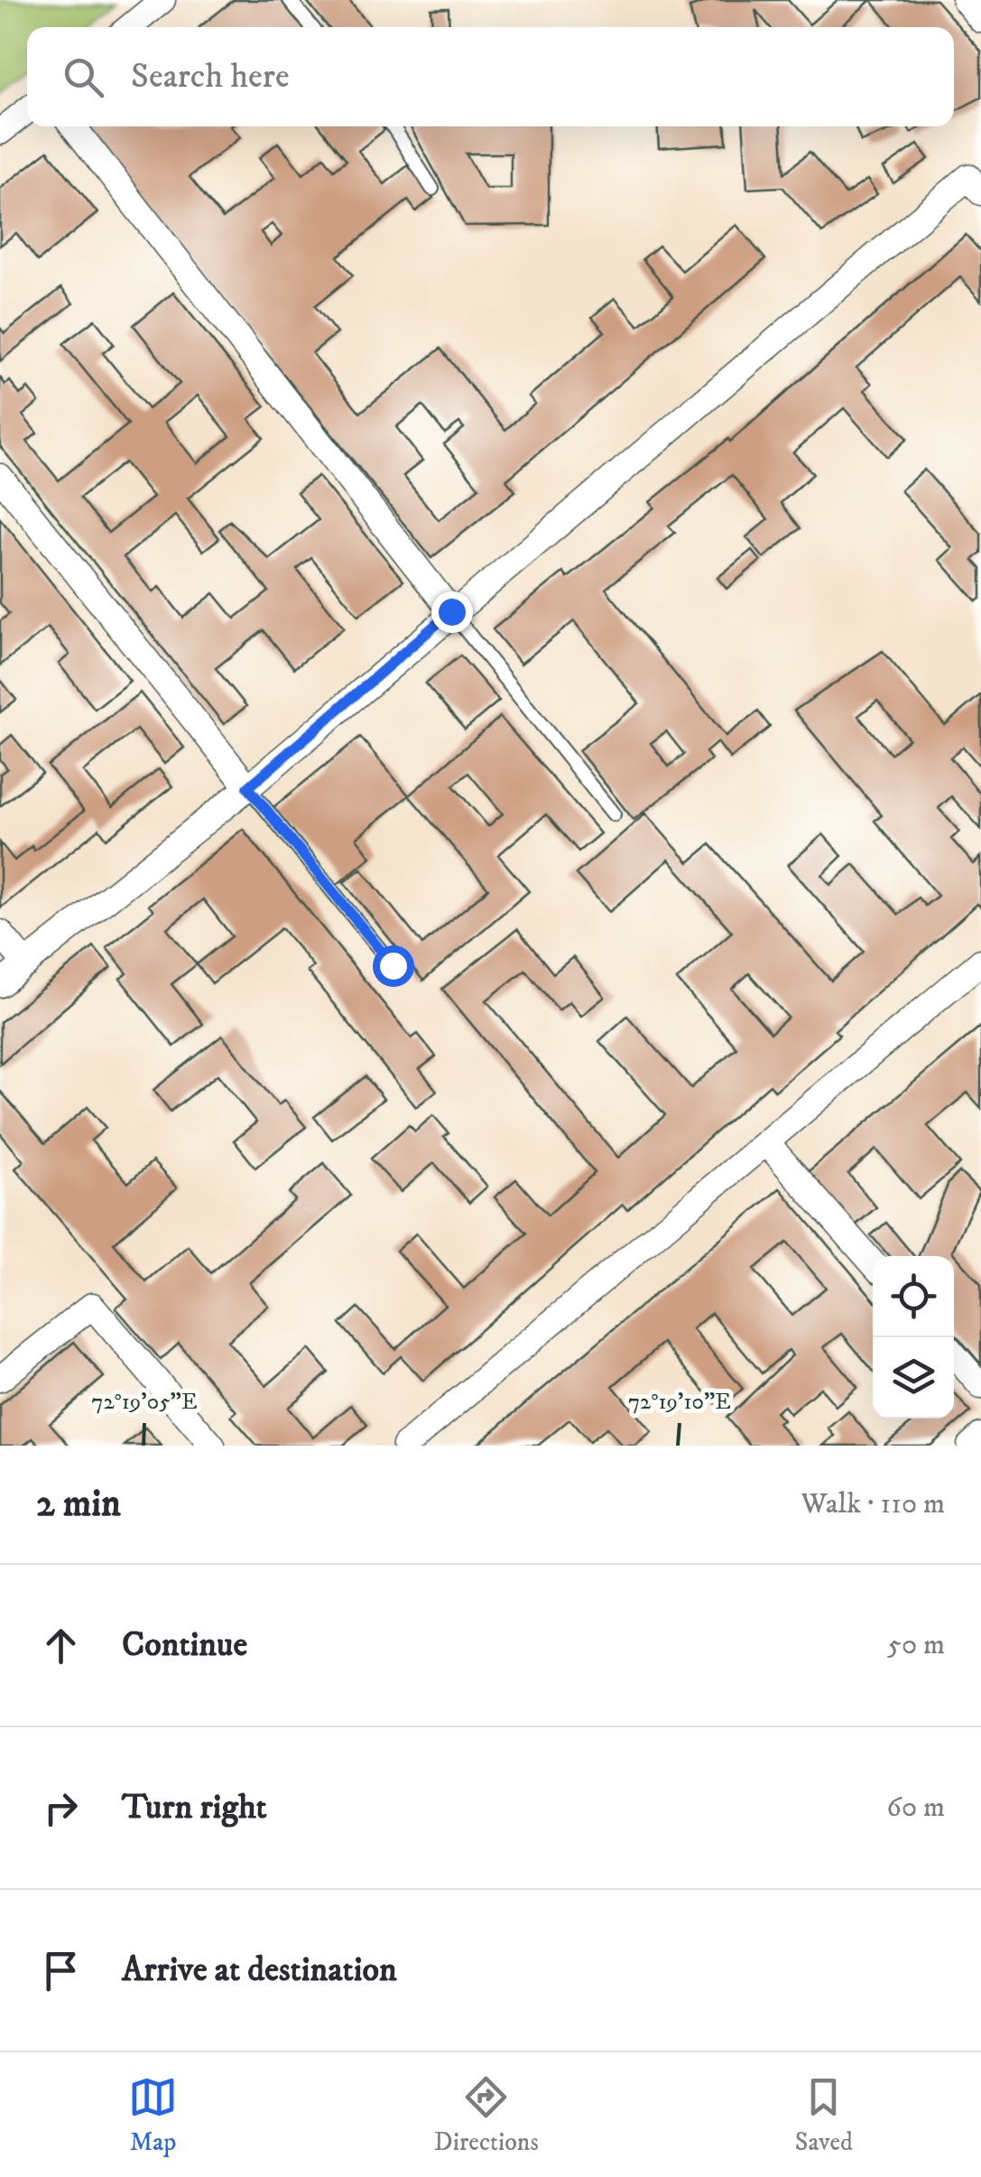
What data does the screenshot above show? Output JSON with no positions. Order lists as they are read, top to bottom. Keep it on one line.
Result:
{"page":{"search":"Search here","heading":["2 min","Walk · 110 m"],"list":[["Continue","50 m"],["Turn right","60 m"],"Arrive at destination"],"nav":["Map","Directions","Saved"]},"coordinates":["72°19'05\"E","72°19'10\"E"]}
